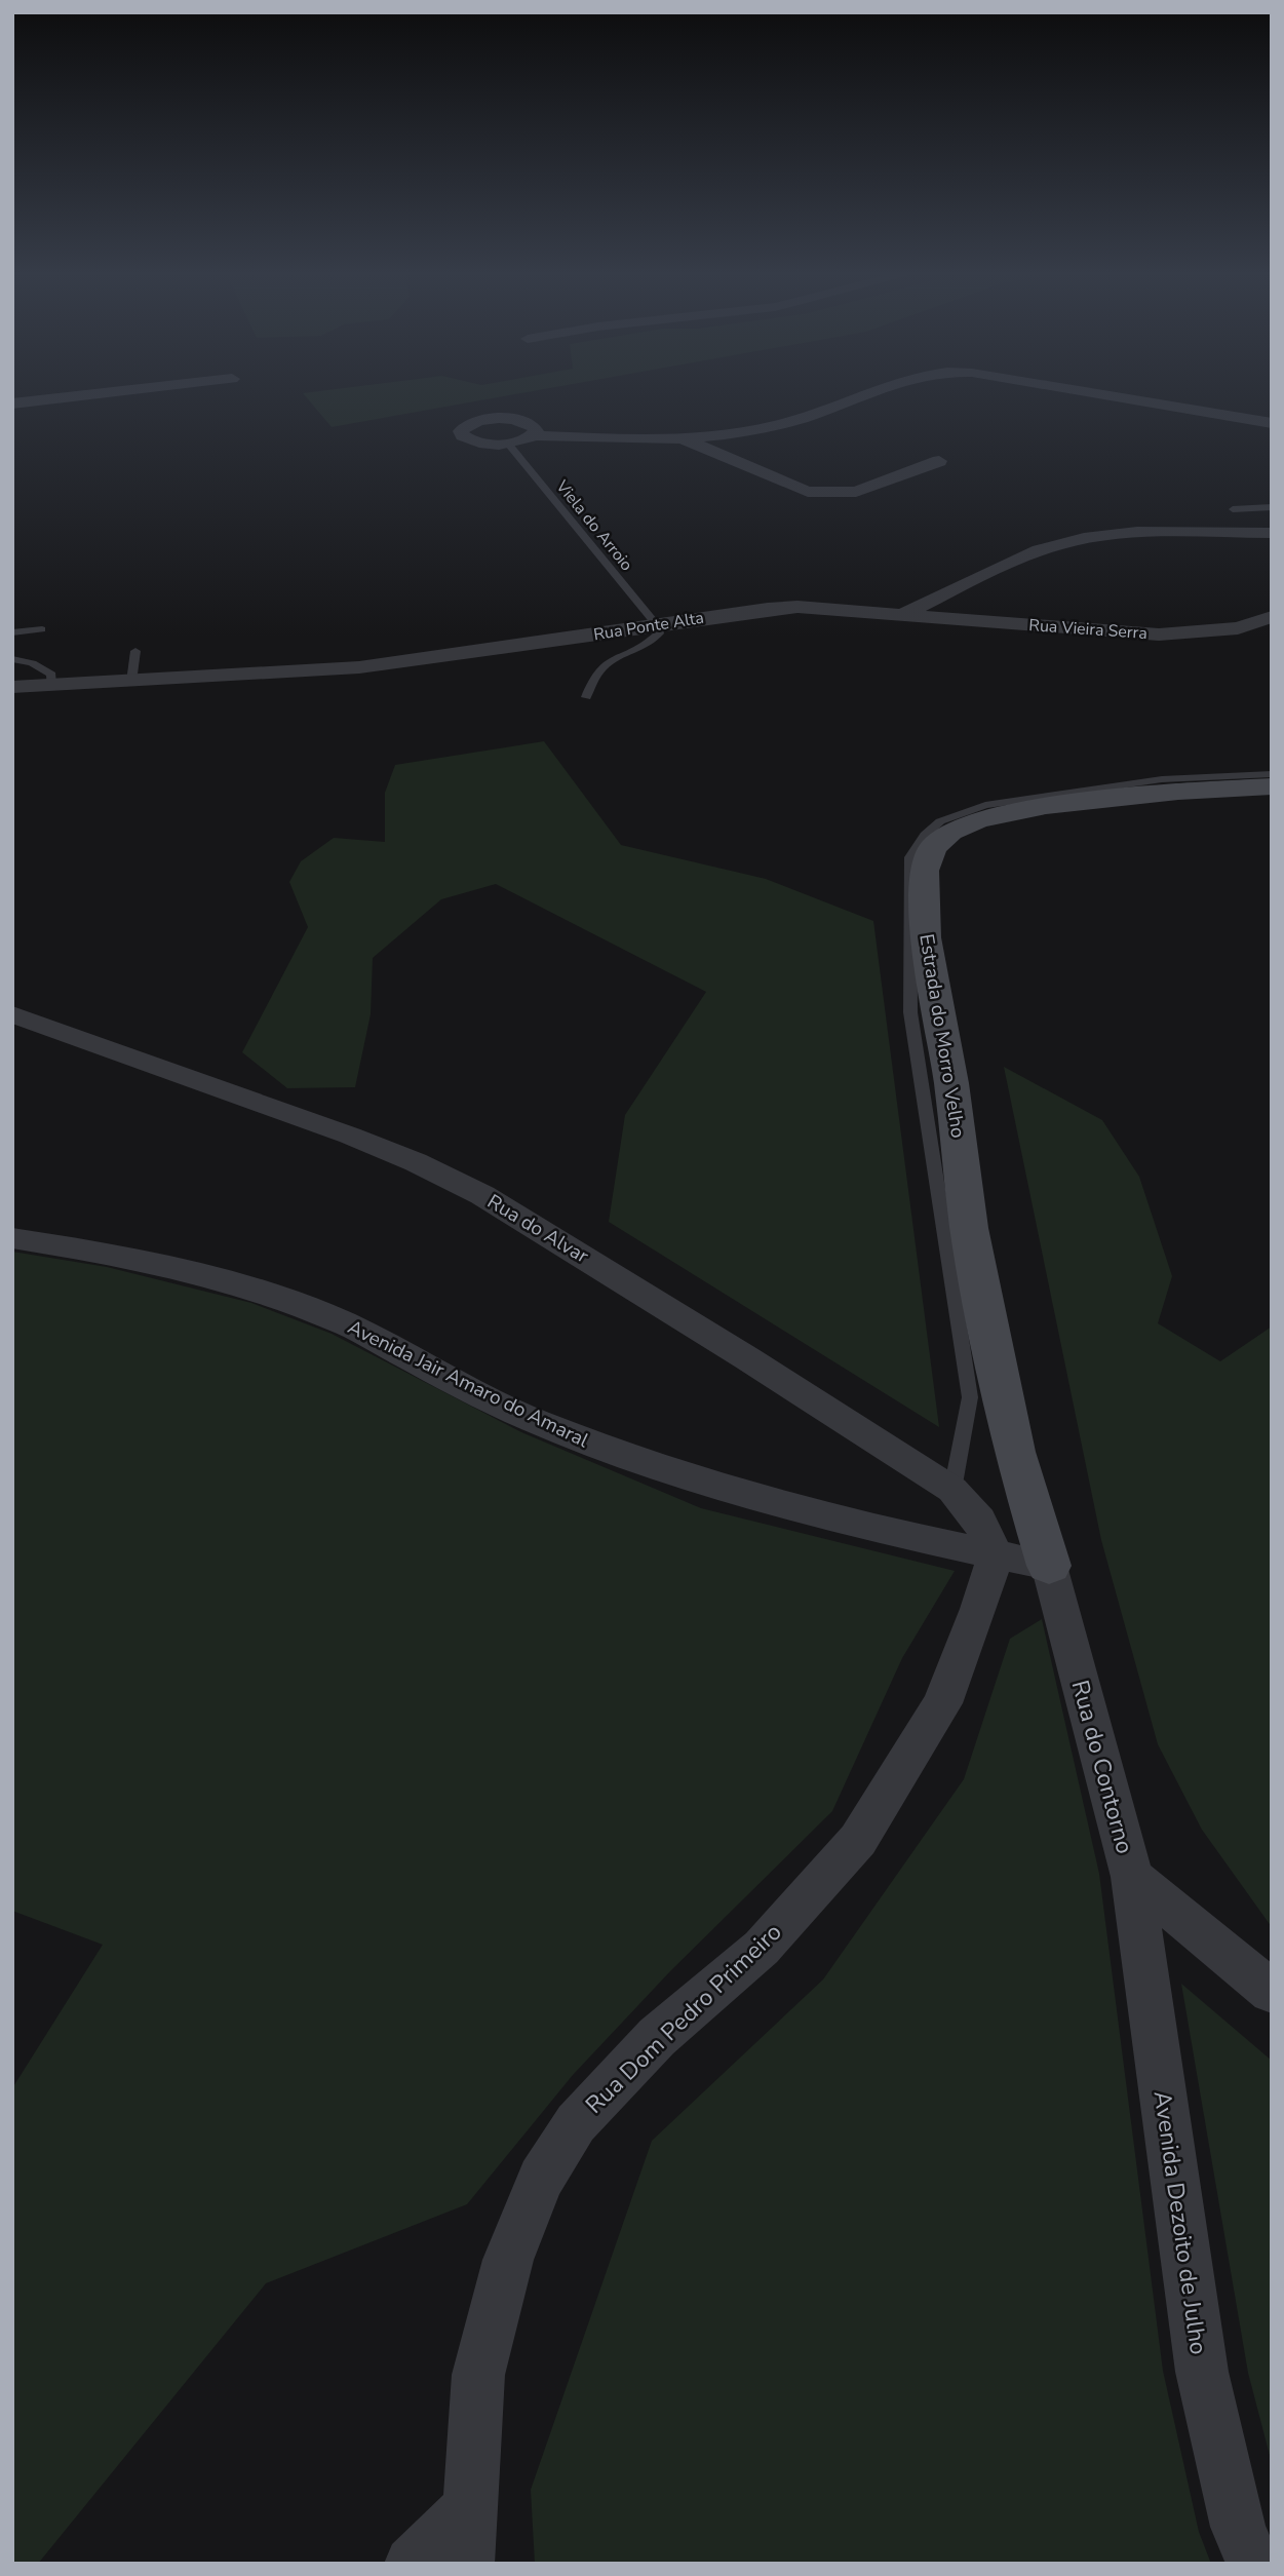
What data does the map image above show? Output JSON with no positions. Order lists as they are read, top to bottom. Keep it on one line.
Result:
{"streets":{"street":["Rua Ponte Alta","Rua Vieira Serra","Estrada do Morro Velho","Rua do Alvar","Avenida Jair Amaro do Amaral","Rua do Contorno","Rua Dom Pedro Primeiro","Avenida Dezoito de Julho"],"lane":["Viela do Arroio"]},"crossings":[["Viela do Arroio","Rua Ponte Alta"],["Rua Ponte Alta","Rua Vieira Serra"],["Estrada do Morro Velho","Avenida Jair Amaro do Amaral"],["Estrada do Morro Velho","Rua do Contorno"],["Rua do Alvar","Avenida Jair Amaro do Amaral"],["Rua do Alvar","Rua Dom Pedro Primeiro"],["Avenida Jair Amaro do Amaral","Rua do Contorno"],["Avenida Jair Amaro do Amaral","Rua Dom Pedro Primeiro"],["Rua do Contorno","Avenida Dezoito de Julho"]]}
